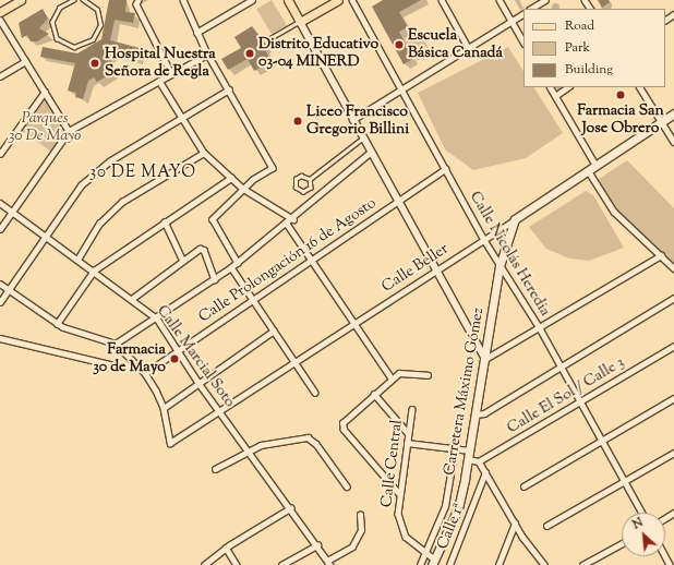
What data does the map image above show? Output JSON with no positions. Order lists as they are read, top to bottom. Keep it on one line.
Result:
{"streets":{"main road":["Calle Beller","Carretera Máximo Gómez"],"street":["Calle Nicolás Heredia","Calle Prolongación 16 de Agosto","Calle Marcial Soto","Calle El Sol / Calle 3","Calle Central","Calle 1ª"]},"crossings":[["Calle Nicolás Heredia","Calle Prolongación 16 de Agosto"],["Calle Nicolás Heredia","Calle Beller"],["Calle Nicolás Heredia","Carretera Máximo Gómez"],["Calle Nicolás Heredia","Calle El Sol / Calle 3"],["Calle Prolongación 16 de Agosto","Calle Marcial Soto"],["Calle Beller","Calle Marcial Soto"],["Calle Beller","Carretera Máximo Gómez"],["Carretera Máximo Gómez","Calle Central"]],"districts":["30 DE MAYO"],"parks":["Parques 30 De Mayo"],"places":["Escuela Básica Canadá","Distrito Educativo 03-04 MINERD","Hospital Nuestra Señora de Regla","Farmacia San Jose Obrero","Liceo Francisco Gregorio Billini","Farmacia 30 de Mayo"],"legend":["Road","Park","Building"],"north":"top left"}
